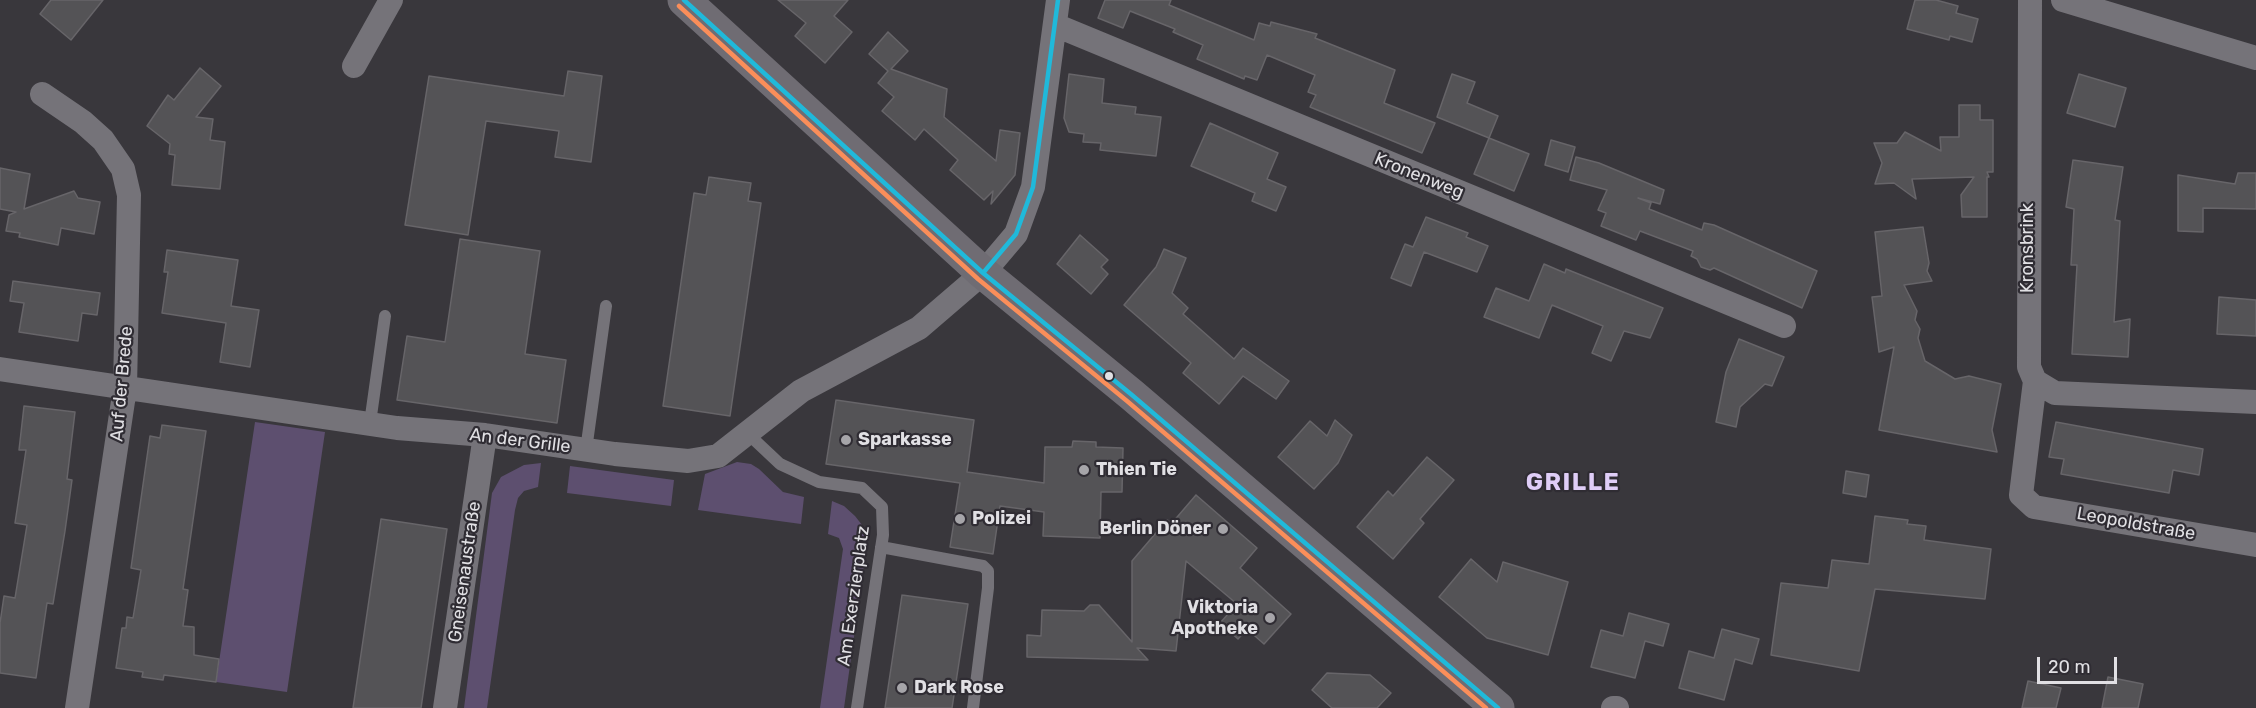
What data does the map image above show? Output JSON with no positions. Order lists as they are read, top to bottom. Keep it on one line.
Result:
{"streets":{"street":["Kronenweg","Kronsbrink","Auf der Brede","An der Grille","Leopoldstraße","Gneisenaustraße"],"lane":["Am Exerzierplatz"]},"crossings":[["Kronenweg","An der Grille"],["Kronsbrink","Leopoldstraße"],["Auf der Brede","An der Grille"],["An der Grille","Gneisenaustraße"],["An der Grille","Am Exerzierplatz"]],"districts":["GRILLE"],"places":["Sparkasse","Thien Tie","Polizei","Berlin Döner","Viktoria Apotheke","Dark Rose"],"scale_bar":"20 m"}
